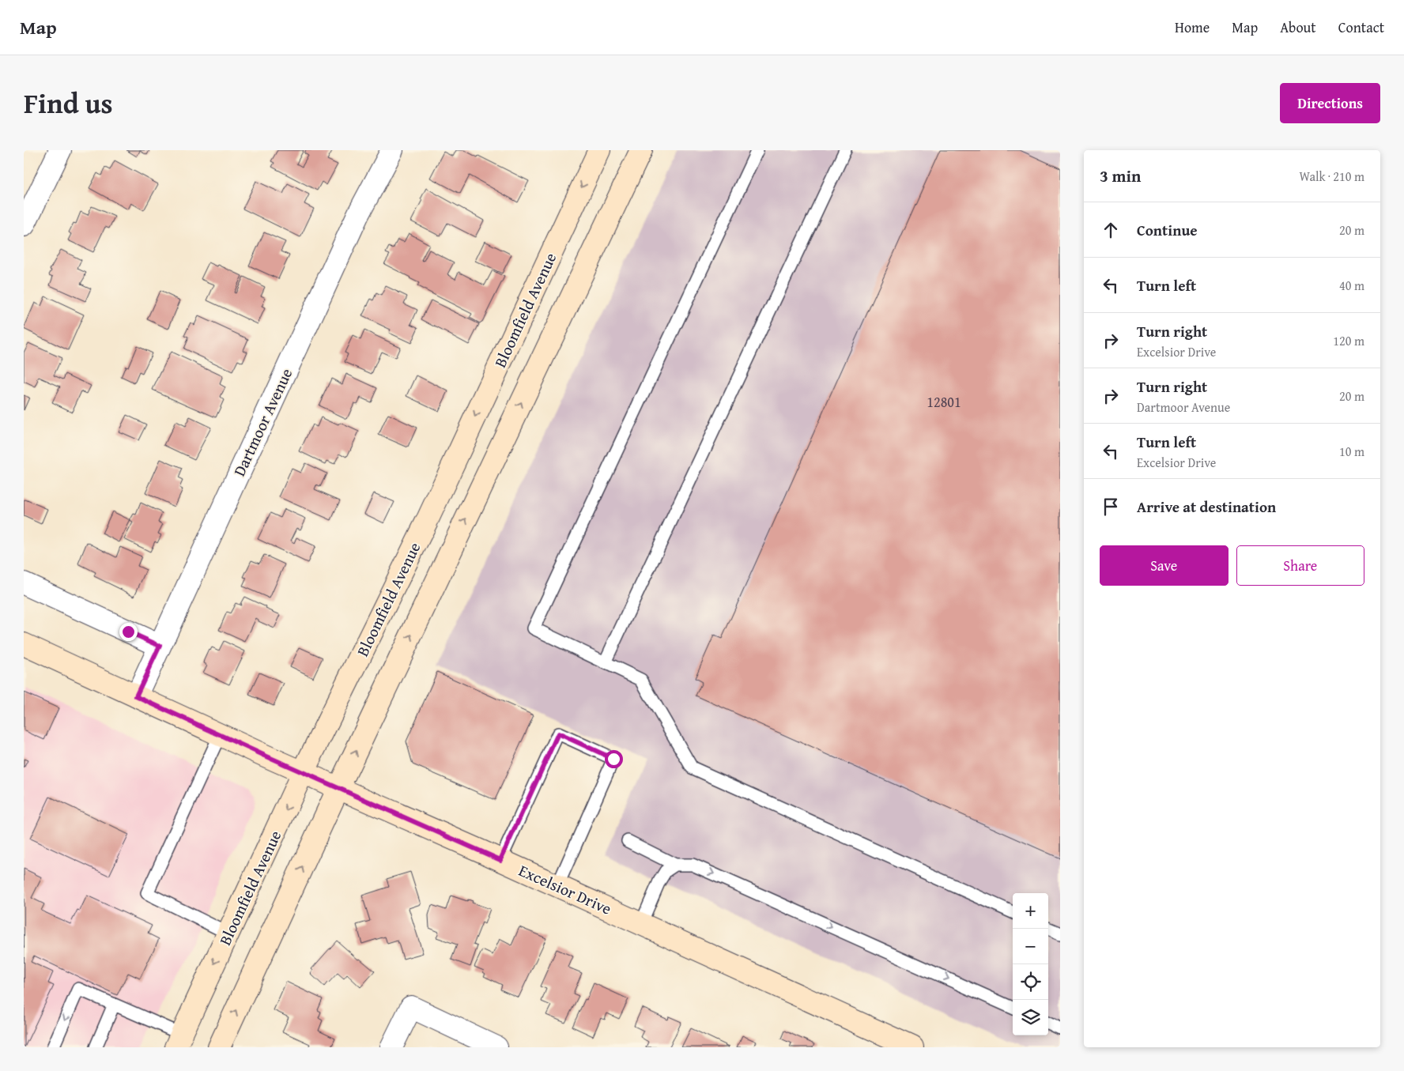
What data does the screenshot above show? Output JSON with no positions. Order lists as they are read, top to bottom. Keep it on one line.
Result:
{"streets":{"main road":["Bloomfield Avenue","Excelsior Drive"],"street":["Dartmoor Avenue"]},"crossings":[["Bloomfield Avenue","Excelsior Drive"],["Dartmoor Avenue","Excelsior Drive"]],"house_numbers":["12801"],"page":{"header":"Map","nav":["Home","Map","About","Contact"],"title":"Find us","buttons":["Directions",["Save","Share"]],"heading":["3 min","Walk · 210 m"],"list":[["Continue","20 m"],["Turn left","40 m"],["Turn right","Excelsior Drive","120 m"],["Turn right","Dartmoor Avenue","20 m"],["Turn left","Excelsior Drive","10 m"],"Arrive at destination"],"map_buttons":["+","−"]}}
